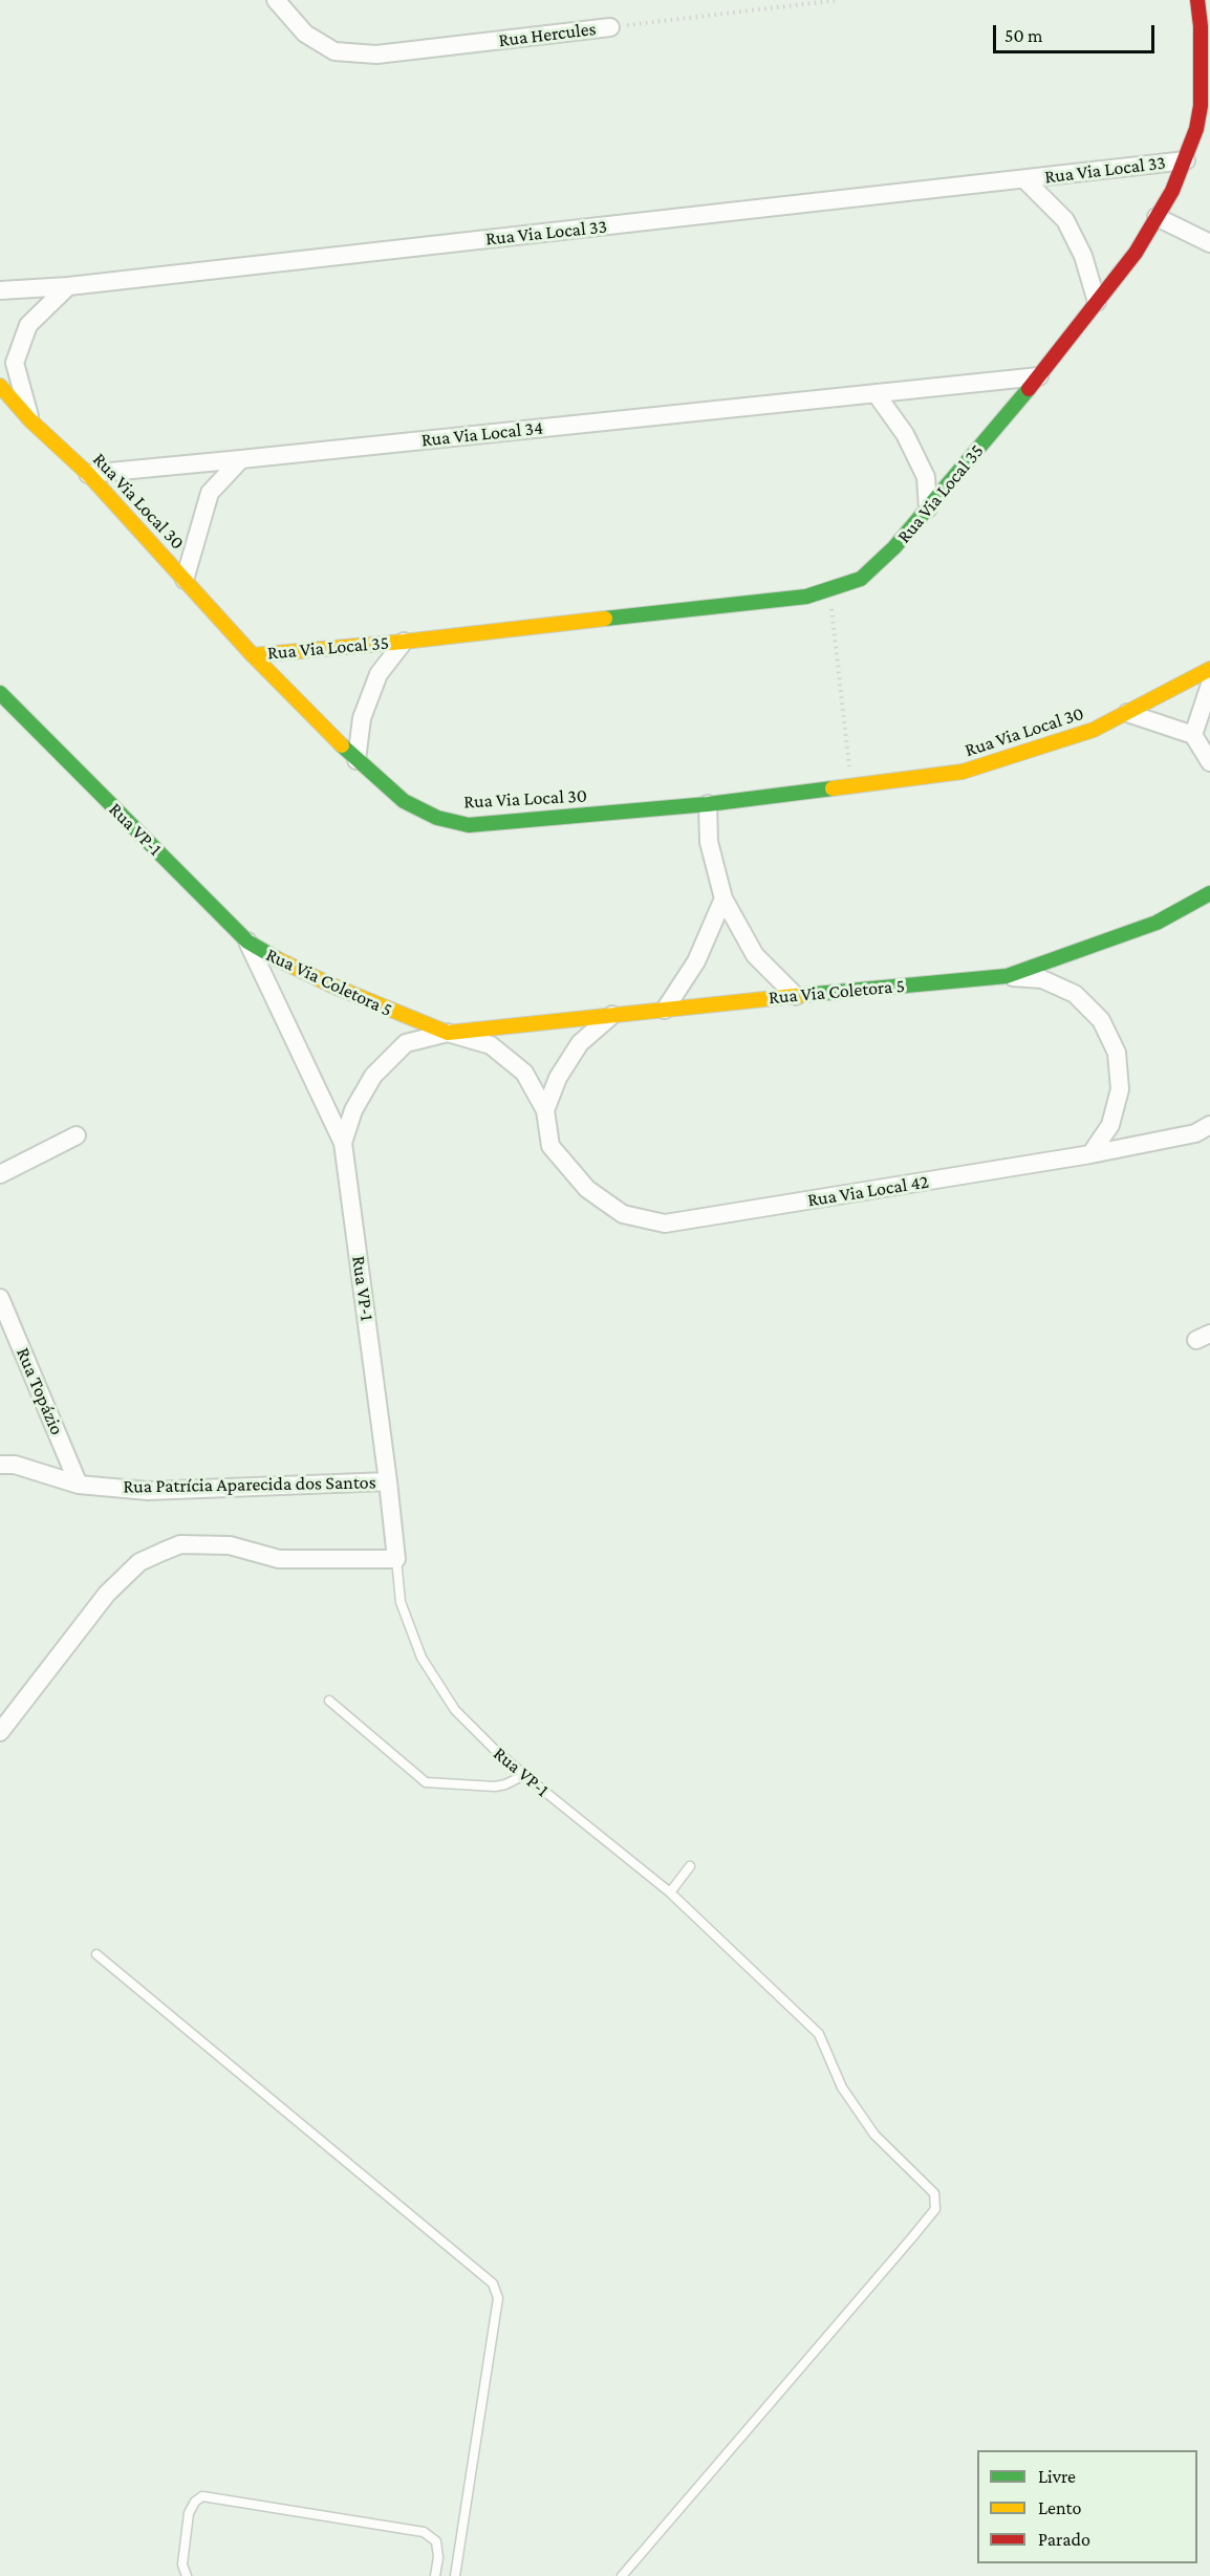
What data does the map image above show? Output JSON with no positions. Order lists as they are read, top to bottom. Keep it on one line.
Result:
{"streets":{"street":["Rua Hercules","Rua Via Local 33","Rua Via Local 34","Rua Via Local 35","Rua Via Local 30","Rua VP-1","Rua Via Coletora 5","Rua Via Local 42","Rua Topázio","Rua Patrícia Aparecida dos Santos"]},"crossings":[["Rua Via Local 33","Rua Via Local 35"],["Rua Via Local 34","Rua Via Local 35"],["Rua Via Local 34","Rua Via Local 30"],["Rua Via Local 35","Rua Via Local 30"],["Rua VP-1","Rua Via Coletora 5"],["Rua VP-1","Rua Patrícia Aparecida dos Santos"],["Rua Topázio","Rua Patrícia Aparecida dos Santos"]],"legend":["Livre","Lento","Parado"],"scale_bar":"50 m"}
